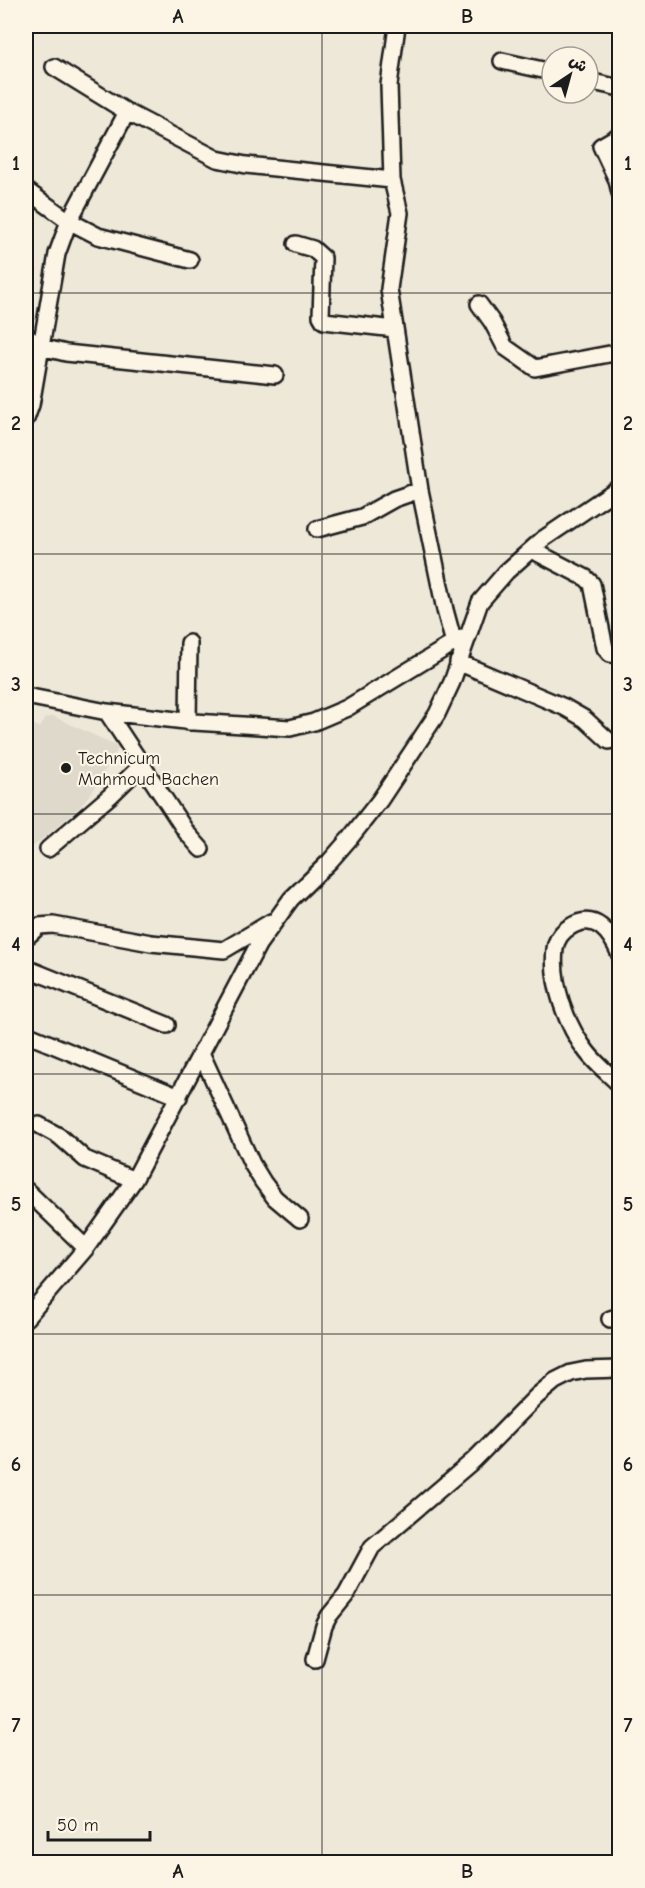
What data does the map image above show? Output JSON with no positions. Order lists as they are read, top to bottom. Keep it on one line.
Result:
{"places":["Technicum Mahmoud Bachen"],"scale_bar":"50 m","north":"top right","grid":{"columns":["A","B"],"rows":["1","2","3","4","5","6","7"]}}
